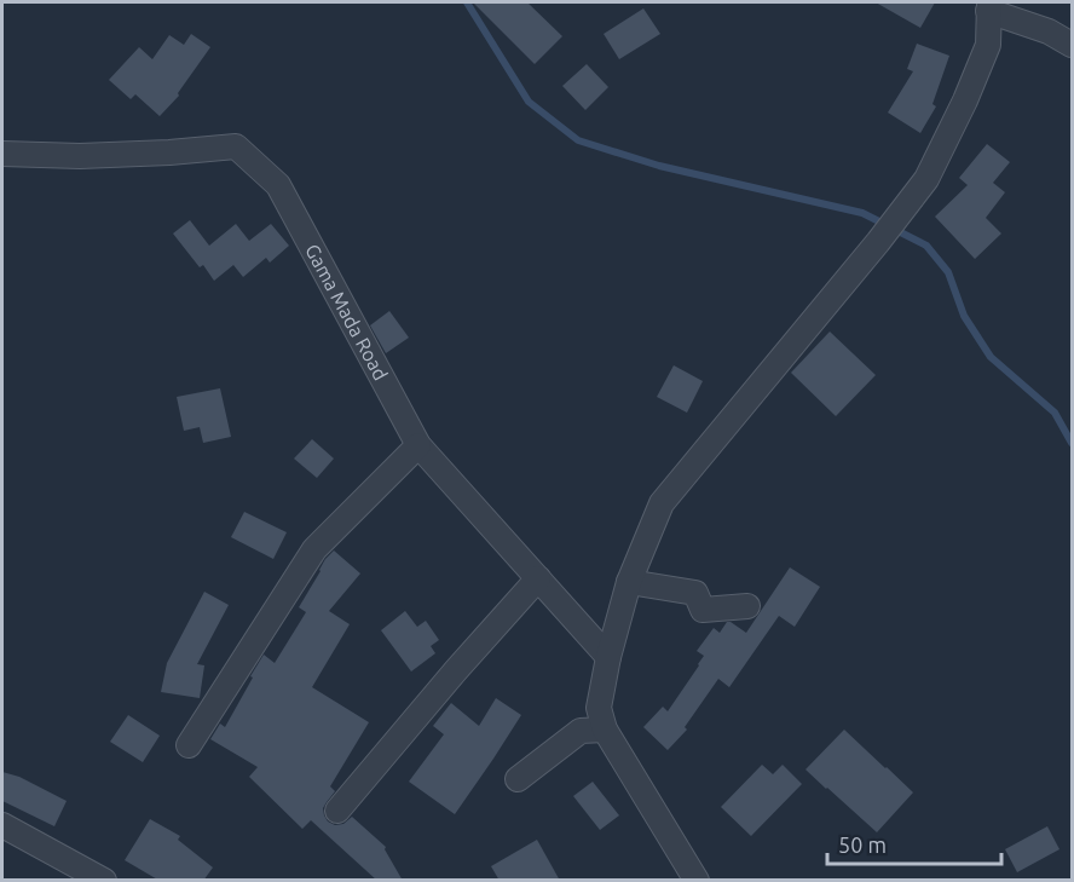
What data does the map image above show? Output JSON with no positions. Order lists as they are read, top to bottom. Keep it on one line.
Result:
{"streets":{"street":["Gama Mada Road"]},"scale_bar":"50 m"}
